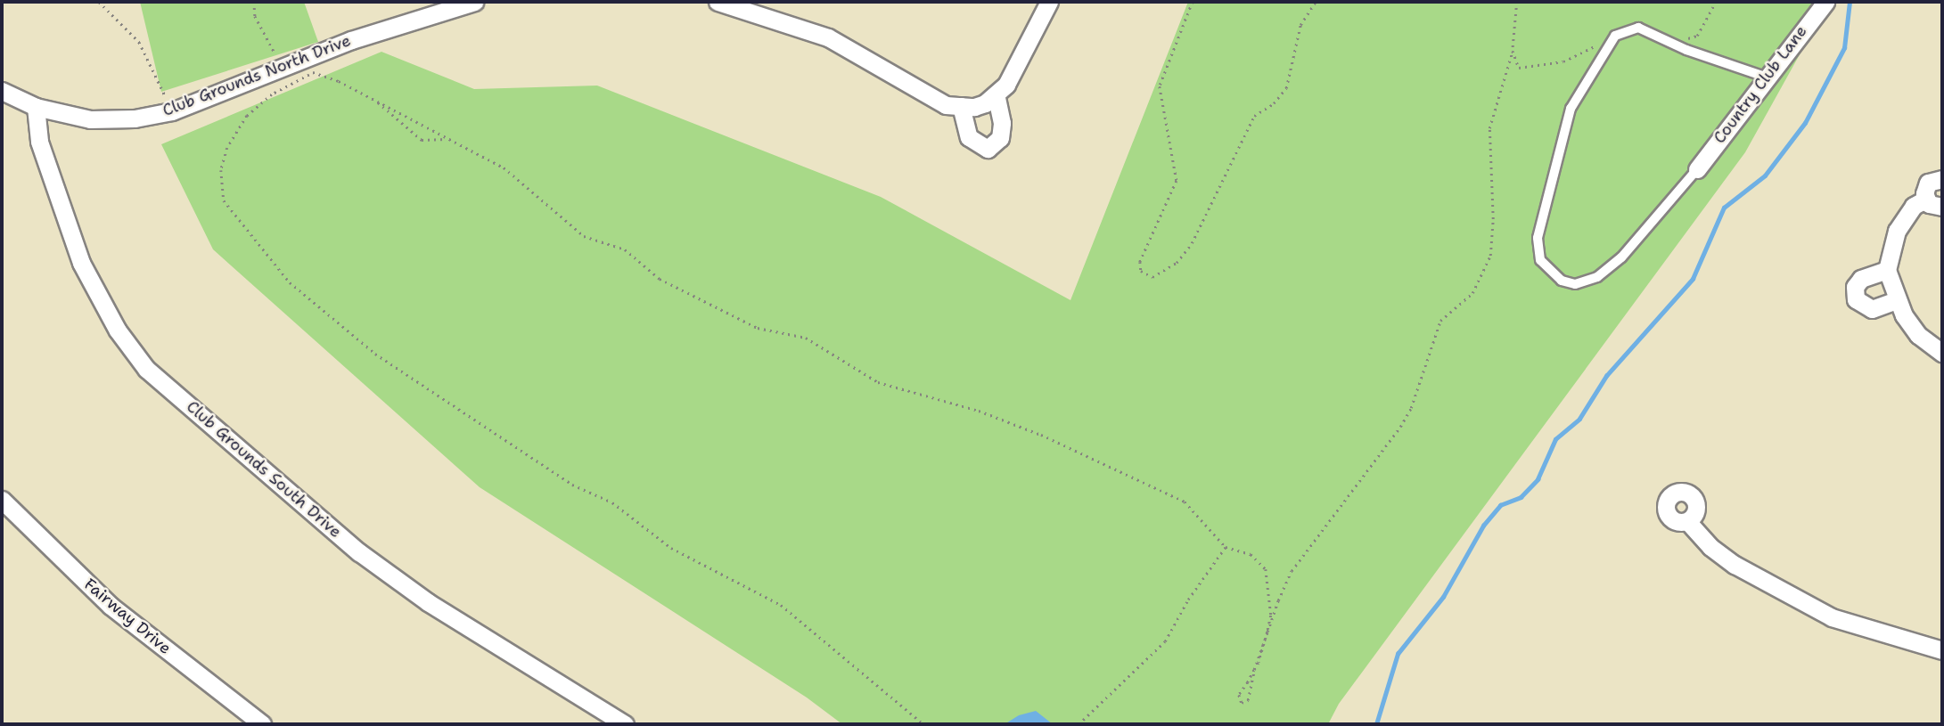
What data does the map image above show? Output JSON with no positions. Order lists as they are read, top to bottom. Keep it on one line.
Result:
{"streets":{"street":["Club Grounds North Drive","Country Club Lane","Club Grounds South Drive","Fairway Drive"]},"crossings":[["Club Grounds North Drive","Club Grounds South Drive"]]}
